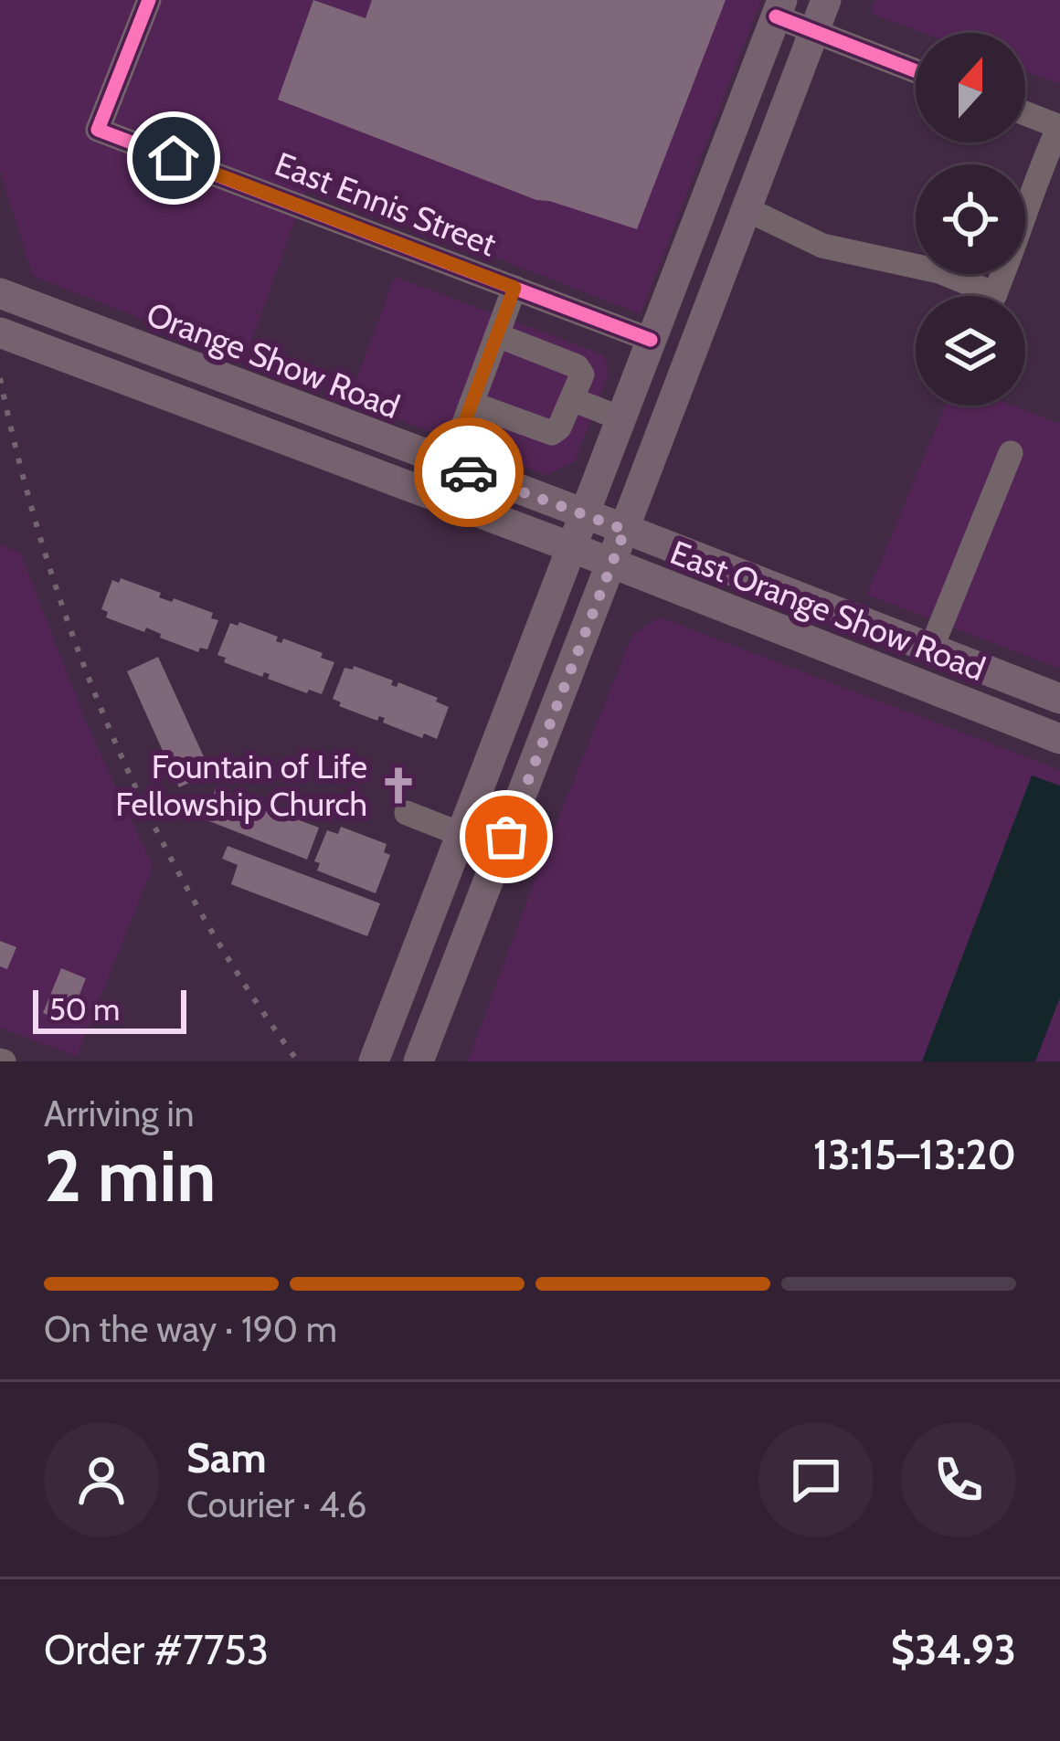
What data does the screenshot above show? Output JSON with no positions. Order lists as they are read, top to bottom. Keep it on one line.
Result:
{"streets":{"main road":["Orange Show Road","East Orange Show Road"],"street":["East Ennis Street"]},"crossings":[["Orange Show Road","East Orange Show Road"]],"places":{"church":["Fountain of Life Fellowship Church"]},"scale_bar":"50 m","north":"top","page":{"scale":"50 m","heading":["2 min","Arriving in","13:15–13:20"],"panel":["Sam","Courier · 4.6","Order #7753","$34.93"],"bar":"On the way · 190 m"}}
